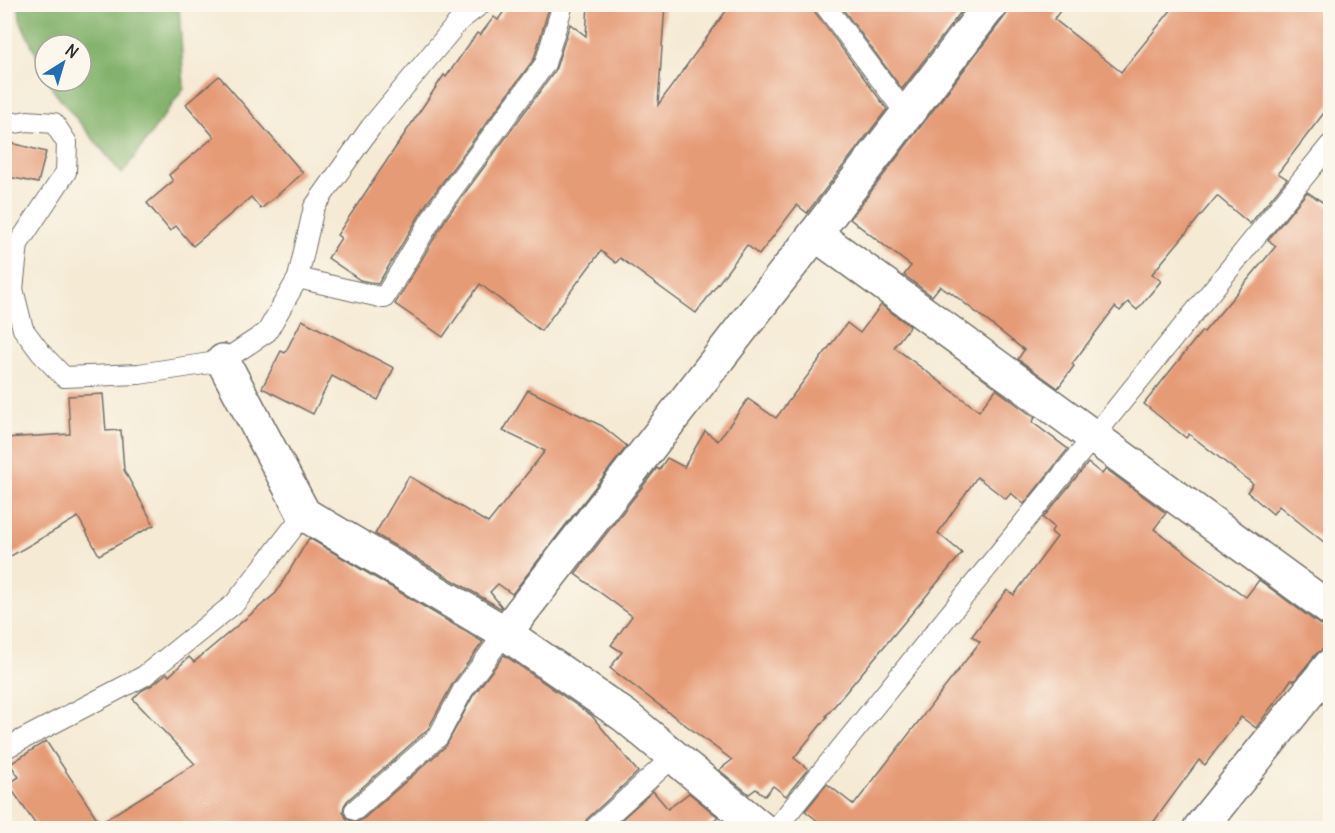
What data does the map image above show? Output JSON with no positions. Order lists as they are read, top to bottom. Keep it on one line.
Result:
{"north":"top right"}
